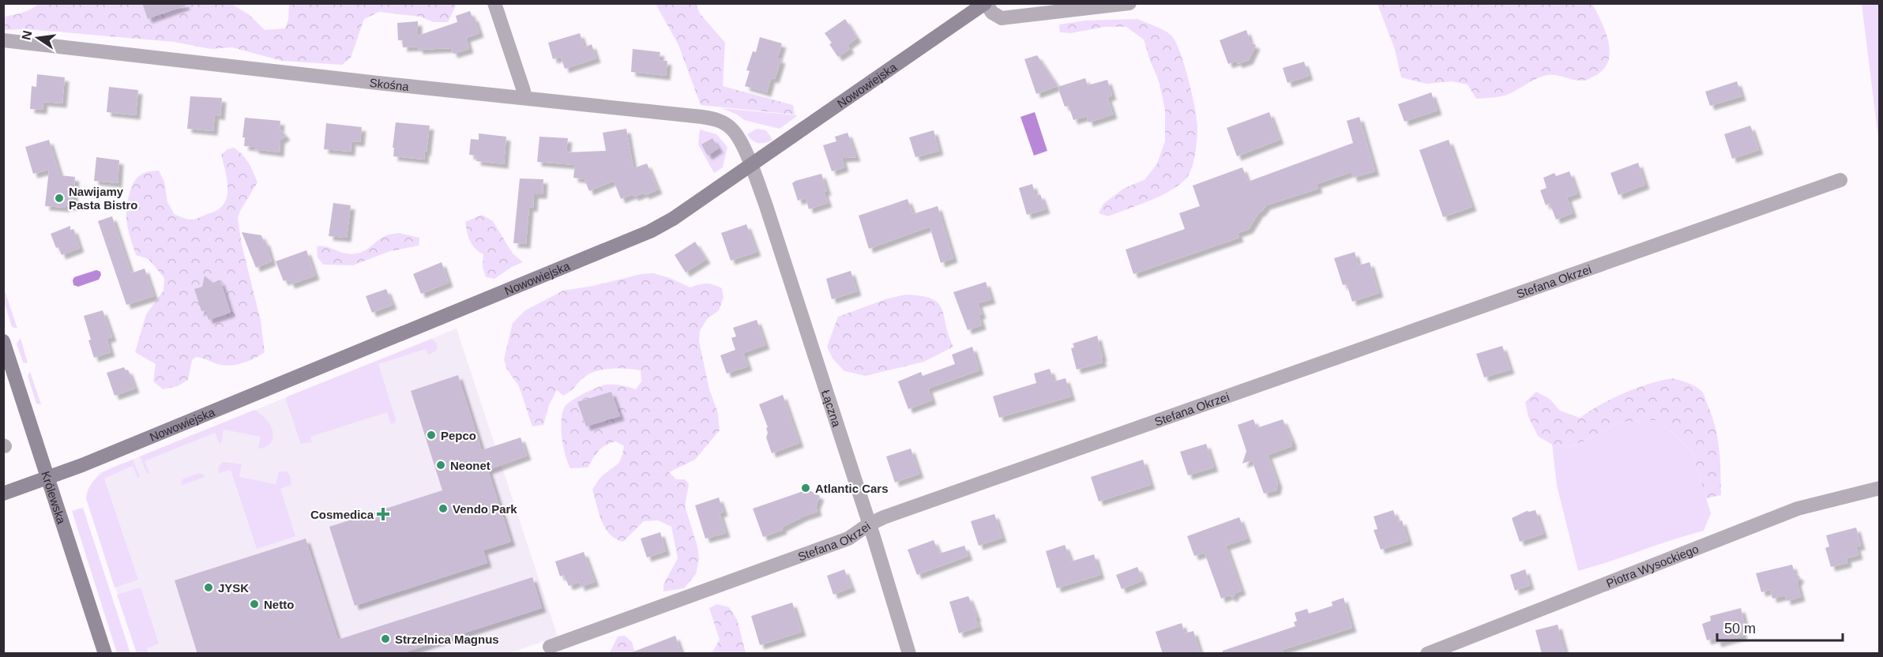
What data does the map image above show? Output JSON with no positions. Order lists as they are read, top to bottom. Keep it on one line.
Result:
{"streets":{"street":["Skośna","Nowowiejska","Stefana Okrzei","Łączna","Królewska","Piotra Wysockiego"]},"crossings":[["Skośna","Nowowiejska"],["Skośna","Łączna"],["Nowowiejska","Łączna"],["Nowowiejska","Królewska"],["Stefana Okrzei","Łączna"]],"places":{"other":["Nawijamy Pasta Bistro","Pepco","Neonet","Atlantic Cars","Vendo Park","JYSK","Netto","Strzelnica Magnus"],"health":["Cosmedica"]},"scale_bar":"50 m","north":"left"}
